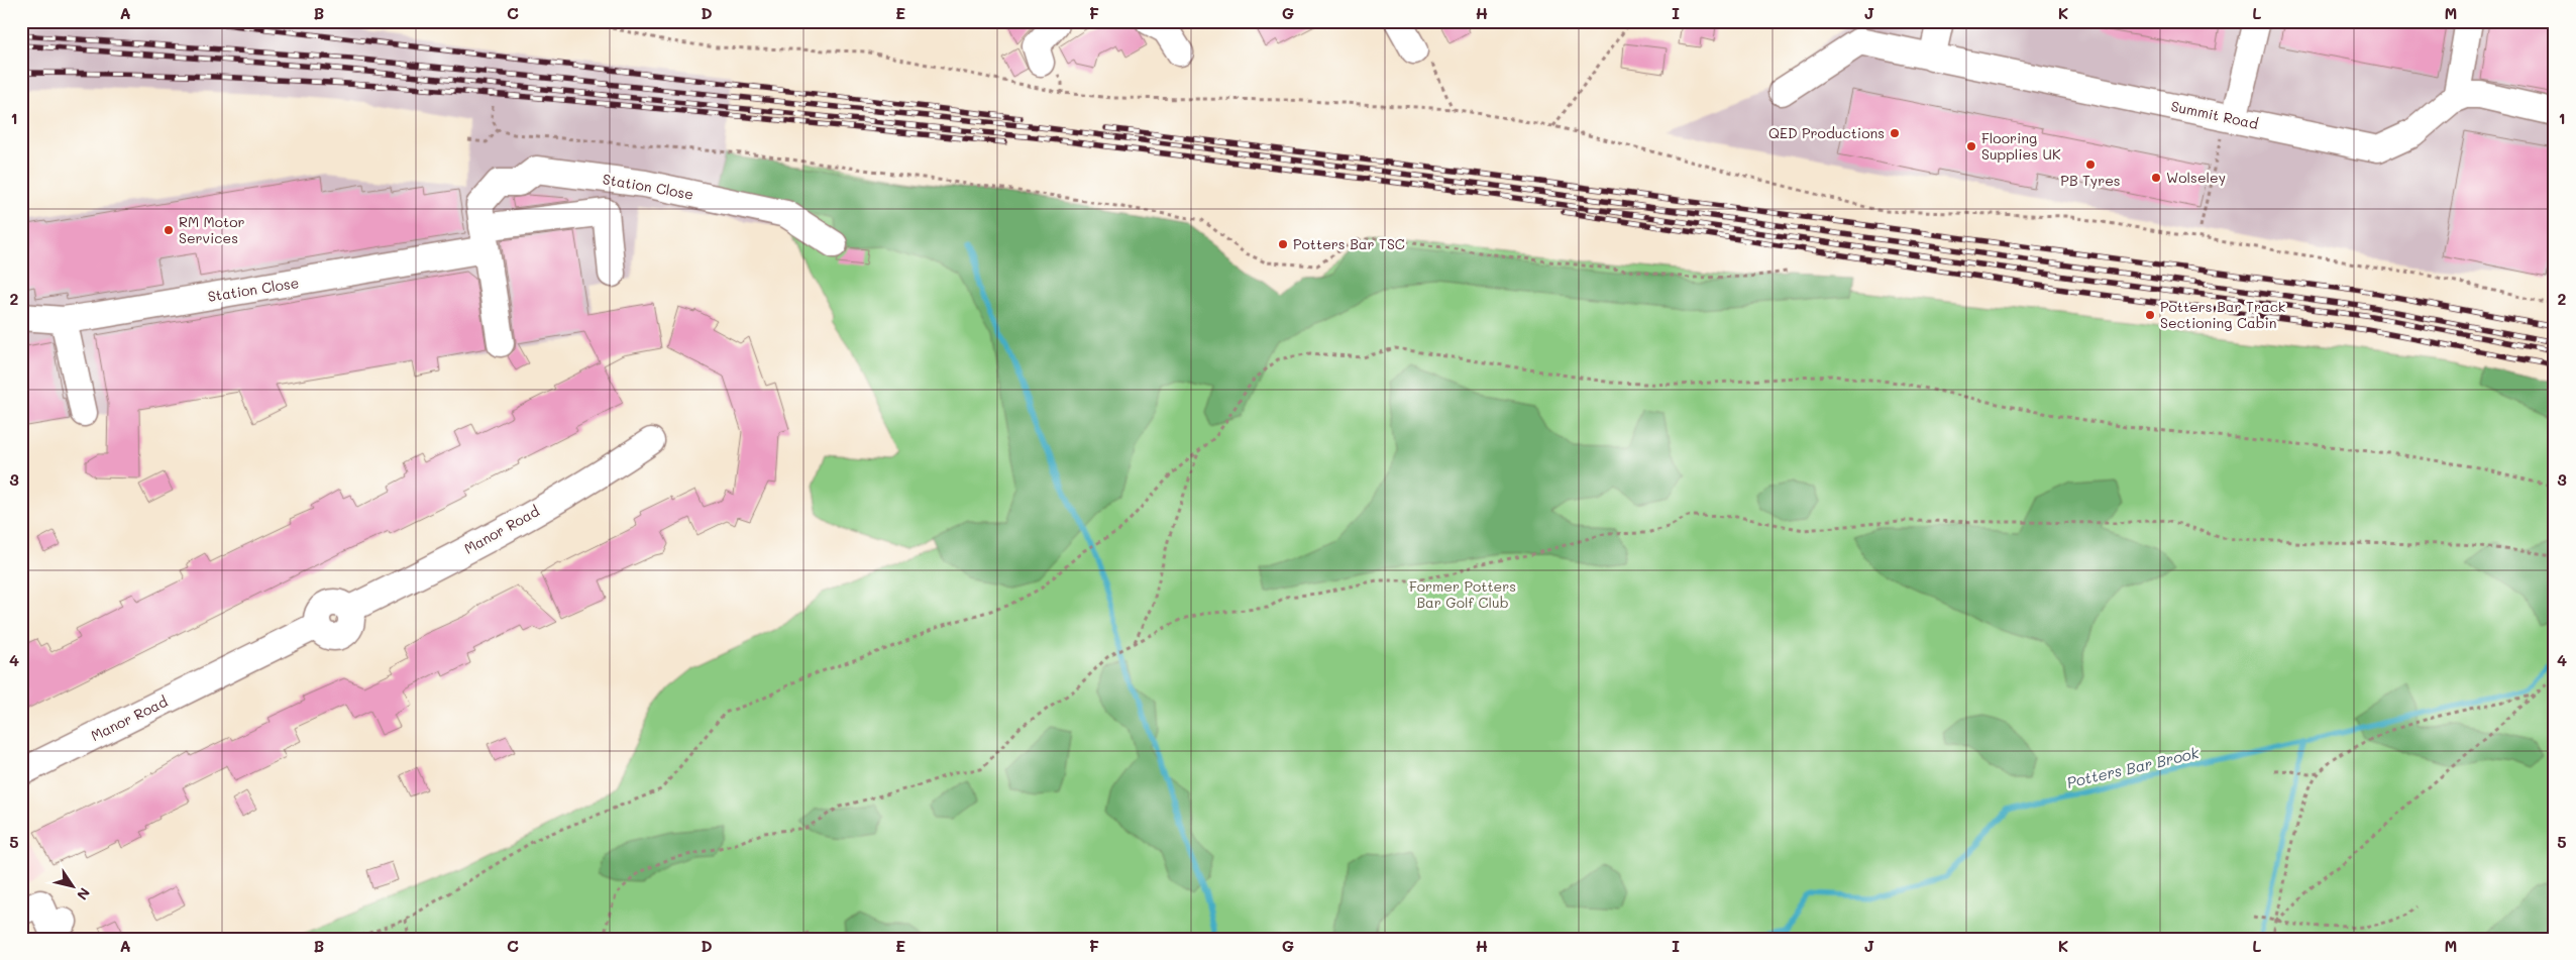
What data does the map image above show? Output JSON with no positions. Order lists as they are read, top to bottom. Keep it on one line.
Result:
{"streets":{"street":["Summit Road","Station Close","Manor Road"]},"water":["Potters Bar Brook"],"parks":["Former Potters Bar Golf Club"],"places":["QED Productions","Flooring Supplies UK","PB Tyres","Wolseley","RM Motor Services","Potters Bar TSC","Potters Bar Track Sectioning Cabin"],"north":"bottom right","grid":{"columns":["A","B","C","D","E","F","G","H","I","J","K","L","M"],"rows":["1","2","3","4","5"]}}
